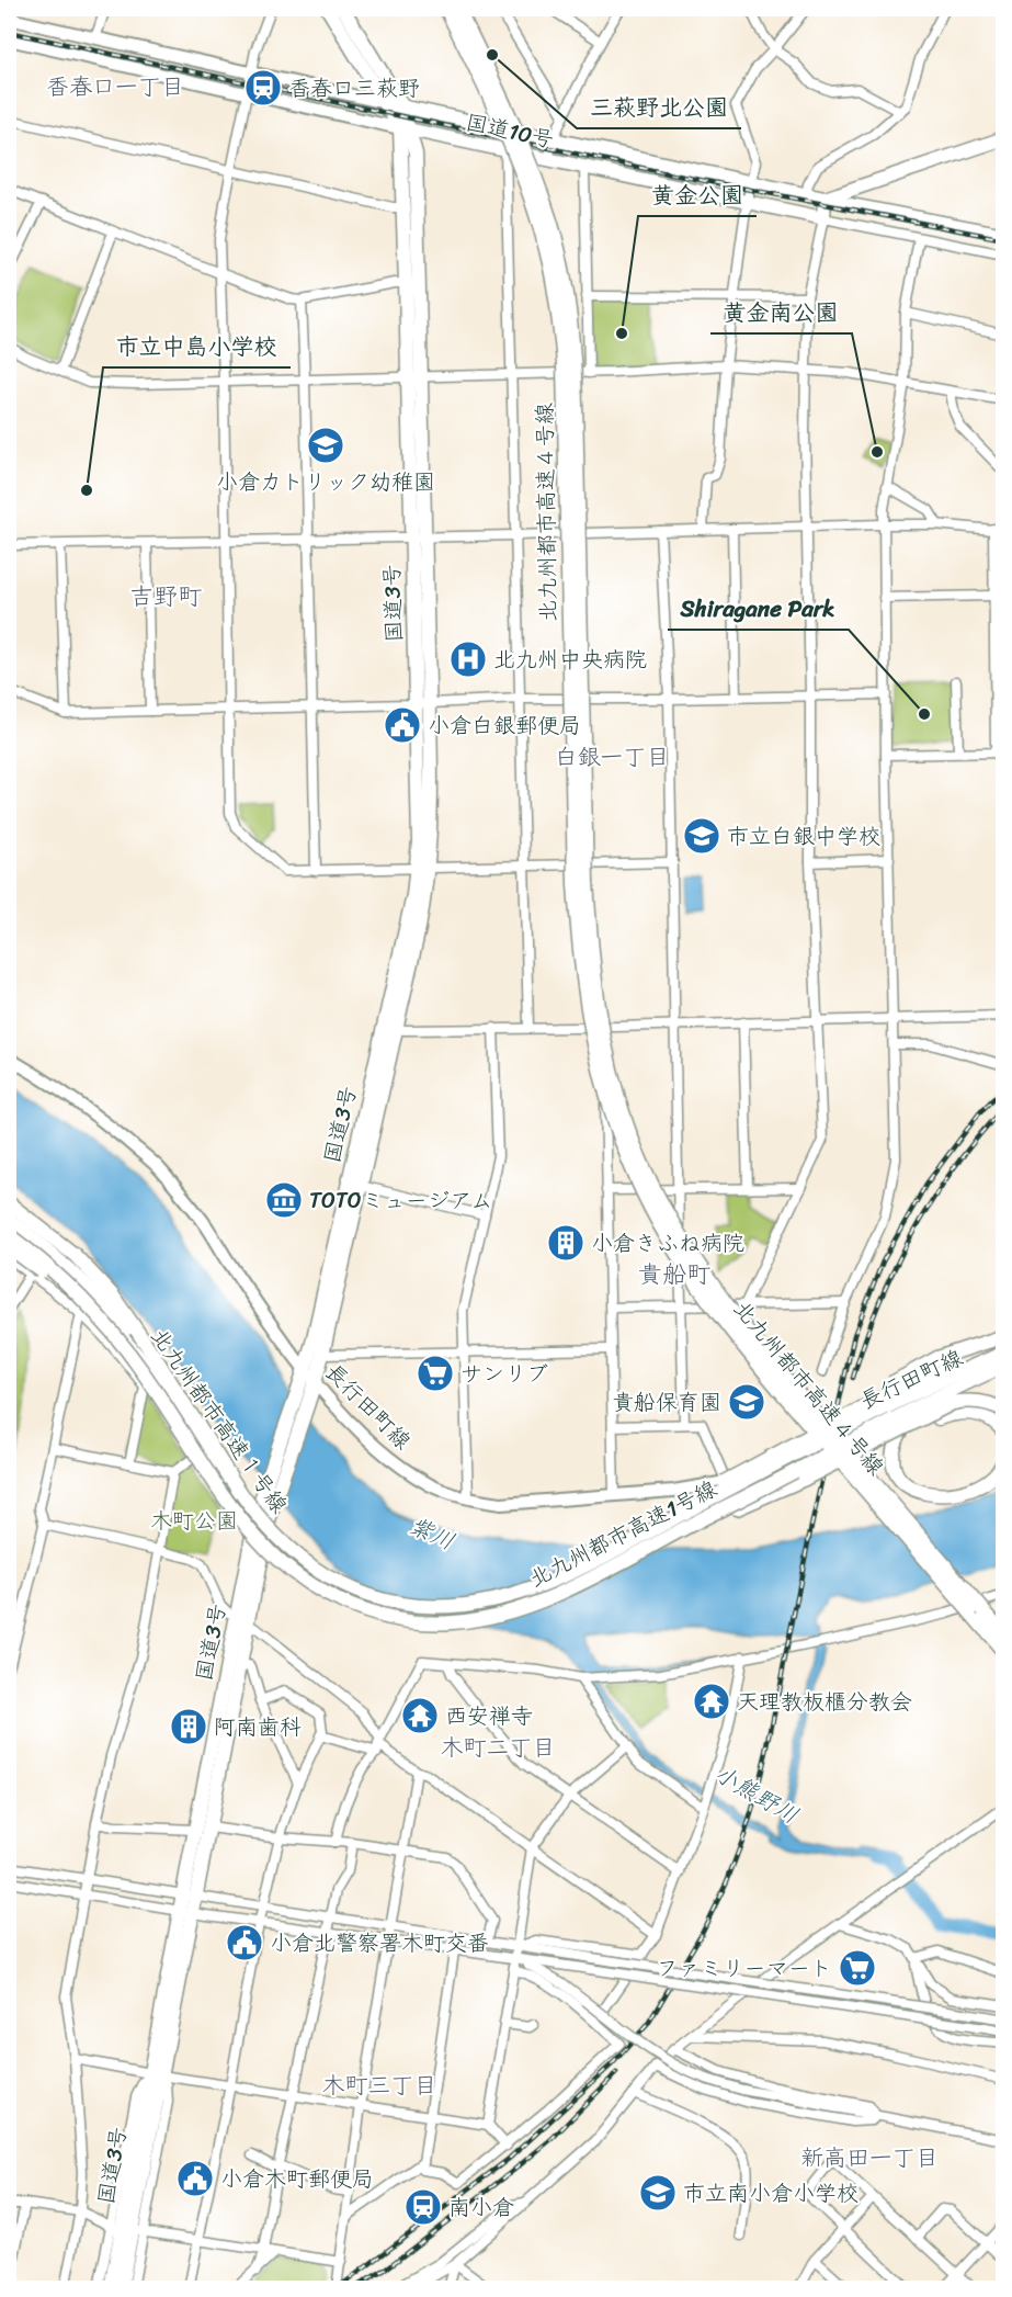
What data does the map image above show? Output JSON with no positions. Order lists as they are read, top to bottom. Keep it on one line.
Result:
{"streets":{"highway":["国道10号","北九州都市高速４号線","国道3号","北九州都市高速１号線","北九州都市高速1号線"],"main road":["長行田町線"]},"crossings":[["国道10号","国道3号"],["国道3号","長行田町線"],["北九州都市高速１号線","北九州都市高速1号線"]],"districts":["香春口一丁目","吉野町","白銀一丁目","貴船町","木町二丁目","木町三丁目","新高田一丁目"],"water":["紫川","小熊野川"],"parks":["木町公園"],"places":{"other":["三萩野北公園","黄金公園","黄金南公園","市立中島小学校","Shiragane Park"],"station":["香春口三萩野","南小倉"],"school or university":["小倉カトリック幼稚園","市立白銀中学校","貴船保育園","市立南小倉小学校"],"hospital":["北九州中央病院"],"public building":["小倉白銀郵便局","小倉北警察署木町交番","小倉木町郵便局"],"museum":["TOTOミュージアム"],"building":["小倉きふね病院","阿南歯科"],"supermarket":["サンリブ","ファミリーマート"],"temple":["天理教板櫃分教会","西安禅寺"]}}
